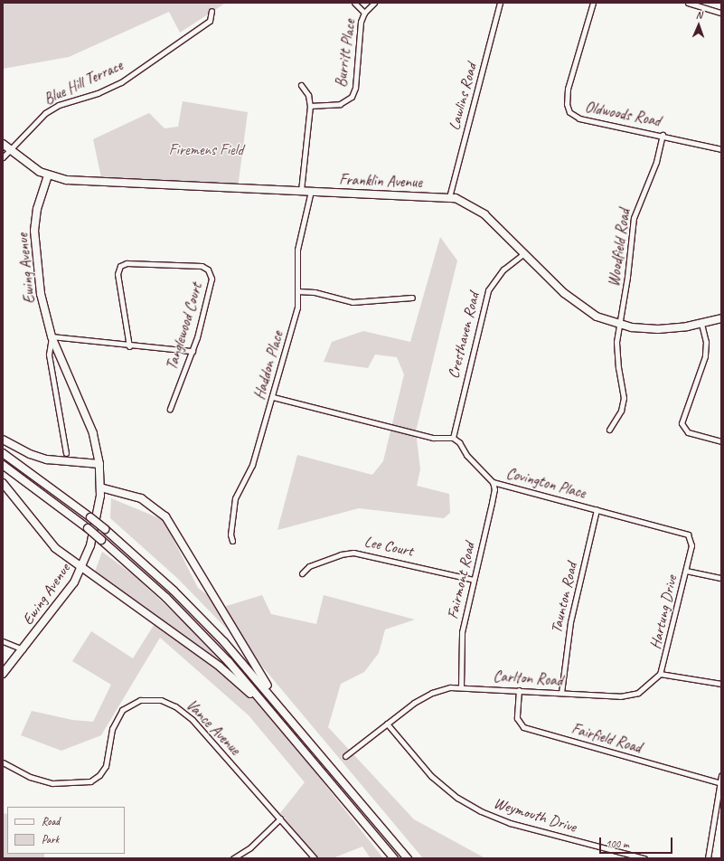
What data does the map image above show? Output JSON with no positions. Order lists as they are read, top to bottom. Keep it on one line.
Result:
{"streets":{"main road":["Franklin Avenue","Ewing Avenue"],"street":["Burritt Place","Blue Hill Terrace","Lawlins Road","Oldwoods Road","Woodfield Road","Tanglewood Court","Cresthaven Road","Haddon Place","Covington Place","Lee Court","Fairmont Road","Taunton Road","Hartung Drive","Carlton Road","Vance Avenue","Fairfield Road","Weymouth Drive"]},"crossings":[["Blue Hill Terrace","Franklin Avenue"],["Lawlins Road","Franklin Avenue"],["Oldwoods Road","Woodfield Road"],["Franklin Avenue","Woodfield Road"],["Franklin Avenue","Ewing Avenue"],["Franklin Avenue","Cresthaven Road"],["Franklin Avenue","Haddon Place"],["Cresthaven Road","Covington Place"],["Covington Place","Fairmont Road"],["Covington Place","Taunton Road"],["Covington Place","Hartung Drive"],["Lee Court","Fairmont Road"],["Fairmont Road","Carlton Road"],["Taunton Road","Carlton Road"],["Hartung Drive","Carlton Road"],["Carlton Road","Fairfield Road"],["Carlton Road","Weymouth Drive"]],"parks":["Firemens Field"],"legend":["Road","Park"],"scale_bar":"100 m","north":"top"}
